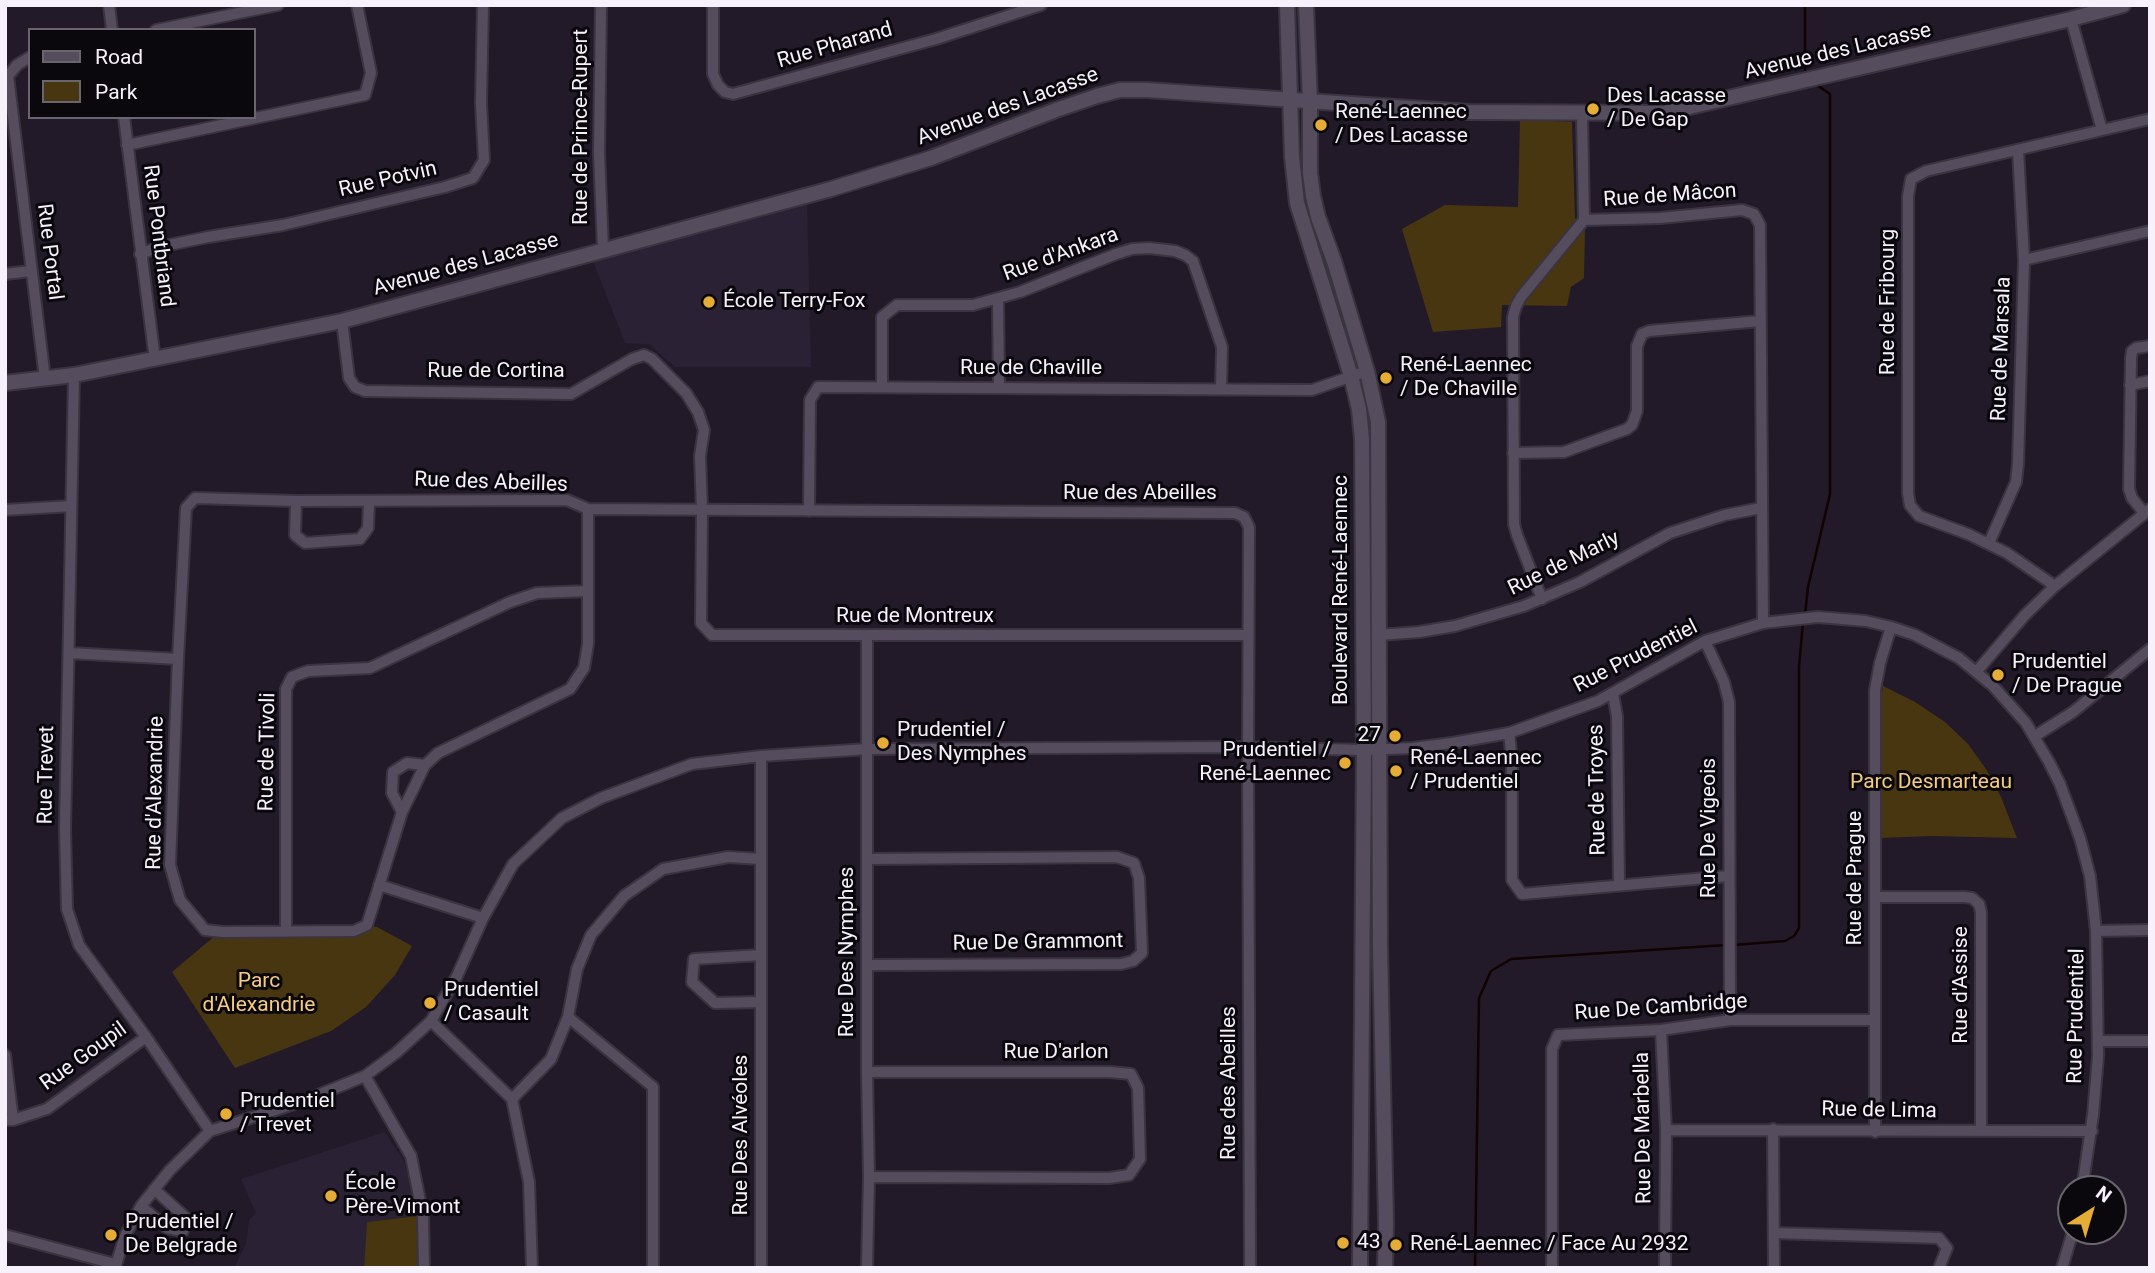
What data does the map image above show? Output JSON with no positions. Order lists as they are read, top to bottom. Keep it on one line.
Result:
{"streets":{"street":["Rue Pharand","Avenue des Lacasse","Rue de Prince-Rupert","Rue Potvin","Rue de Mâcon","Rue Pontbriand","Rue Portal","Rue d'Ankara","Rue de Fribourg","Rue de Marsala","Rue de Chaville","Rue de Cortina","Rue des Abeilles","Rue de Marly","Boulevard René-Laennec","Rue de Montreux","Rue Prudentiel","Rue de Tivoli","Rue Trevet","Rue de Troyes","Rue d'Alexandrie","Rue De Vigeois","Rue de Prague","Rue De Grammont","Rue Des Nymphes","Rue d'Assise","Rue De Cambridge","Rue D'arlon","Rue Goupil","Rue de Lima","Rue De Marbella","Rue Des Alvéoles"]},"crossings":[["Avenue des Lacasse","Rue de Prince-Rupert"],["Avenue des Lacasse","Rue Pontbriand"],["Avenue des Lacasse","Rue Portal"],["Avenue des Lacasse","Rue de Cortina"],["Avenue des Lacasse","Boulevard René-Laennec"],["Avenue des Lacasse","Rue Trevet"],["Rue Potvin","Rue Pontbriand"],["Rue de Mâcon","Rue de Marly"],["Rue de Mâcon","Rue Prudentiel"],["Rue d'Ankara","Rue de Chaville"],["Rue de Fribourg","Rue de Marsala"],["Rue de Chaville","Rue des Abeilles"],["Rue de Chaville","Boulevard René-Laennec"],["Rue de Cortina","Rue des Abeilles"],["Rue de Cortina","Rue de Montreux"],["Rue des Abeilles","Rue de Montreux"],["Rue des Abeilles","Rue Prudentiel"],["Rue des Abeilles","Rue d'Alexandrie"],["Rue de Marly","Boulevard René-Laennec"],["Boulevard René-Laennec","Rue Prudentiel"],["Rue de Montreux","Rue Des Nymphes"],["Rue Prudentiel","Rue Trevet"],["Rue Prudentiel","Rue de Troyes"],["Rue Prudentiel","Rue De Vigeois"],["Rue Prudentiel","Rue de Prague"],["Rue Prudentiel","Rue Des Nymphes"],["Rue Prudentiel","Rue de Lima"],["Rue Prudentiel","Rue Des Alvéoles"],["Rue de Tivoli","Rue d'Alexandrie"],["Rue Trevet","Rue Goupil"],["Rue De Vigeois","Rue De Cambridge"],["Rue de Prague","Rue d'Assise"],["Rue de Prague","Rue De Cambridge"],["Rue de Prague","Rue de Lima"],["Rue De Grammont","Rue Des Nymphes"],["Rue Des Nymphes","Rue D'arlon"],["Rue d'Assise","Rue de Lima"],["Rue De Cambridge","Rue De Marbella"],["Rue de Lima","Rue De Marbella"]],"parks":["Parc Desmarteau","Parc d'Alexandrie"],"places":["Des Lacasse / De Gap","René-Laennec / Des Lacasse","École Terry-Fox","René-Laennec / De Chaville","Prudentiel / De Prague","27","Prudentiel / Des Nymphes","Prudentiel / René-Laennec","René-Laennec / Prudentiel","Prudentiel / Casault","Prudentiel / Trevet","École Père-Vimont","Prudentiel / De Belgrade","43","René-Laennec / Face Au 2932"],"legend":["Road","Park"],"north":"top right"}
